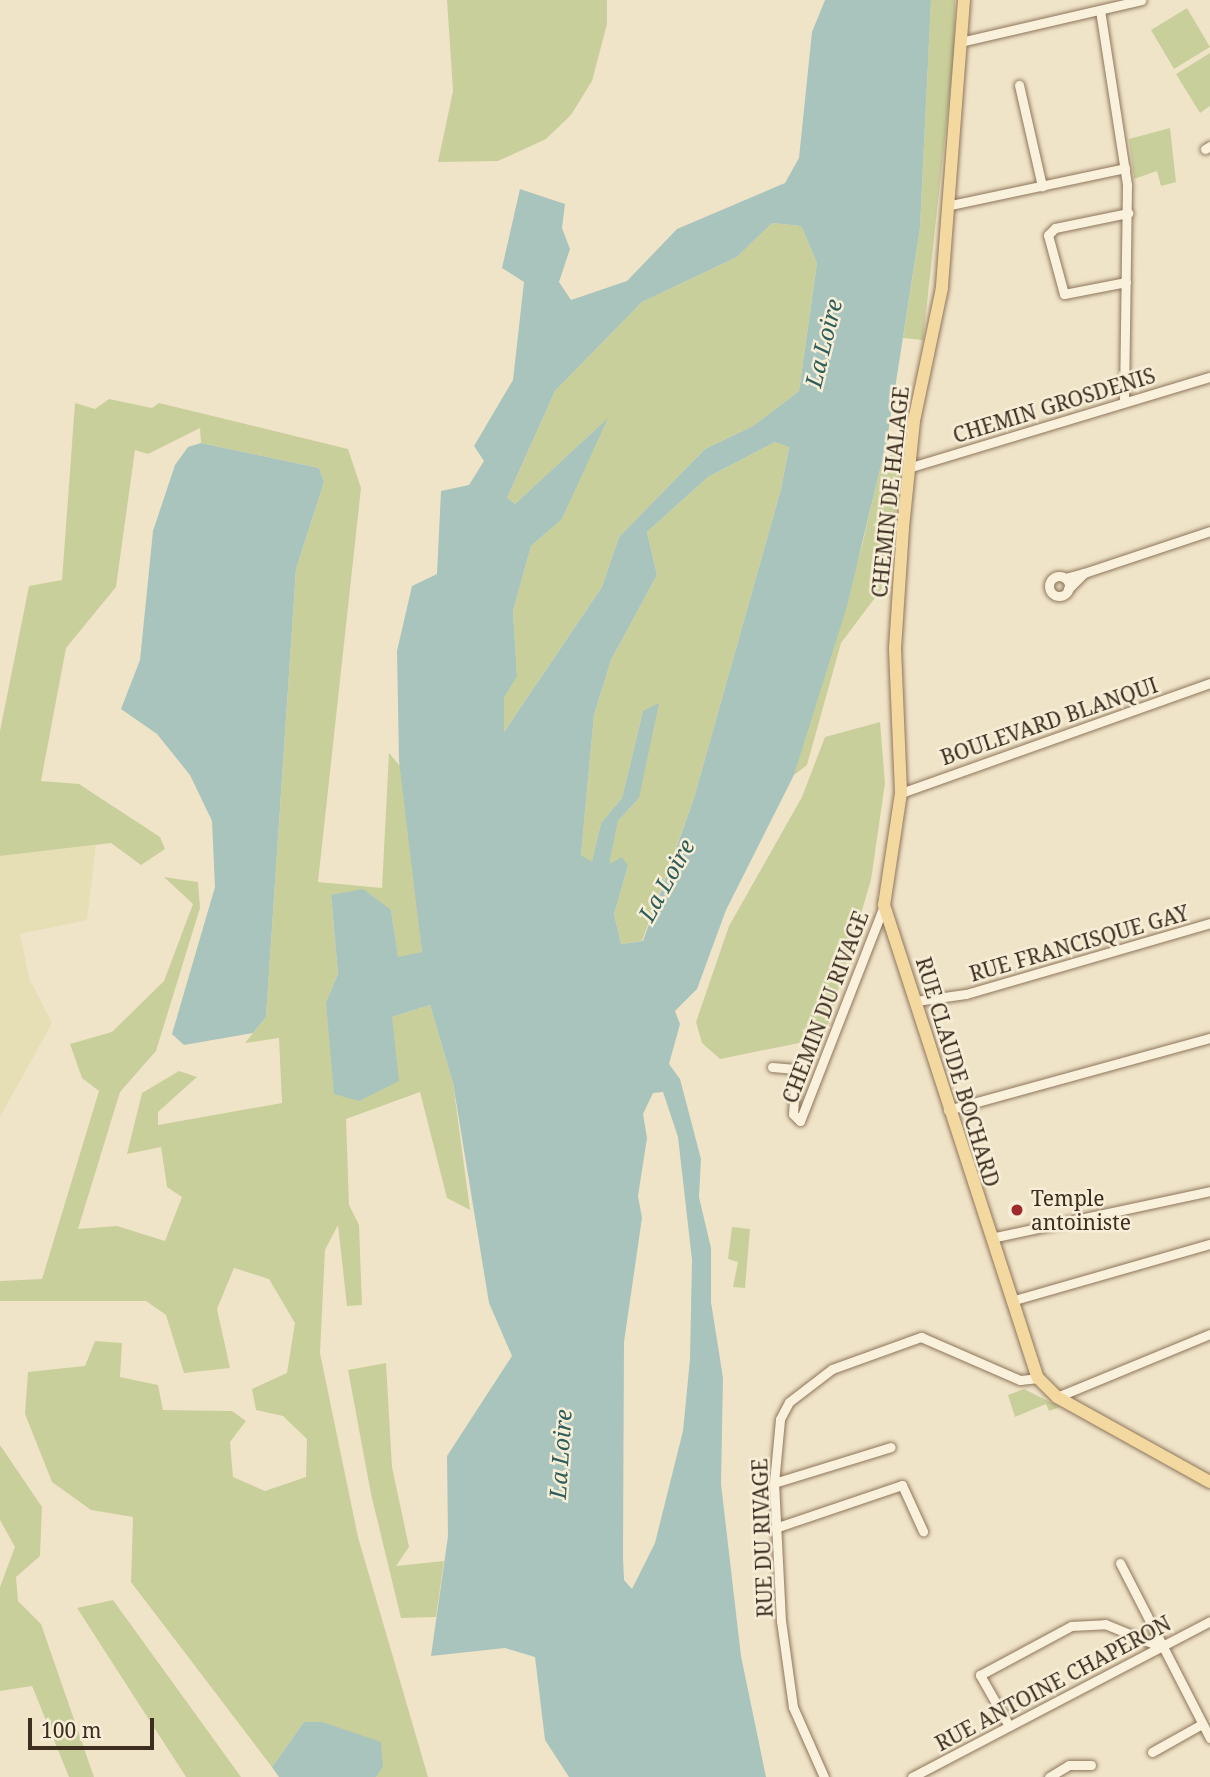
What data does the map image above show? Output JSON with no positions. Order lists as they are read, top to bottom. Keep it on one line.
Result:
{"streets":{"main road":["CHEMIN DE HALAGE","RUE CLAUDE BOCHARD"],"street":["CHEMIN GROSDENIS","BOULEVARD BLANQUI","RUE FRANCISQUE GAY","CHEMIN DU RIVAGE","RUE DU RIVAGE","RUE ANTOINE CHAPERON"]},"crossings":[["CHEMIN GROSDENIS","CHEMIN DE HALAGE"],["CHEMIN DE HALAGE","BOULEVARD BLANQUI"],["CHEMIN DE HALAGE","CHEMIN DU RIVAGE"],["CHEMIN DE HALAGE","RUE CLAUDE BOCHARD"],["RUE FRANCISQUE GAY","RUE CLAUDE BOCHARD"],["CHEMIN DU RIVAGE","RUE CLAUDE BOCHARD"],["RUE CLAUDE BOCHARD","RUE DU RIVAGE"]],"water":["La Loire"],"places":["Temple antoiniste"],"scale_bar":"100 m"}
